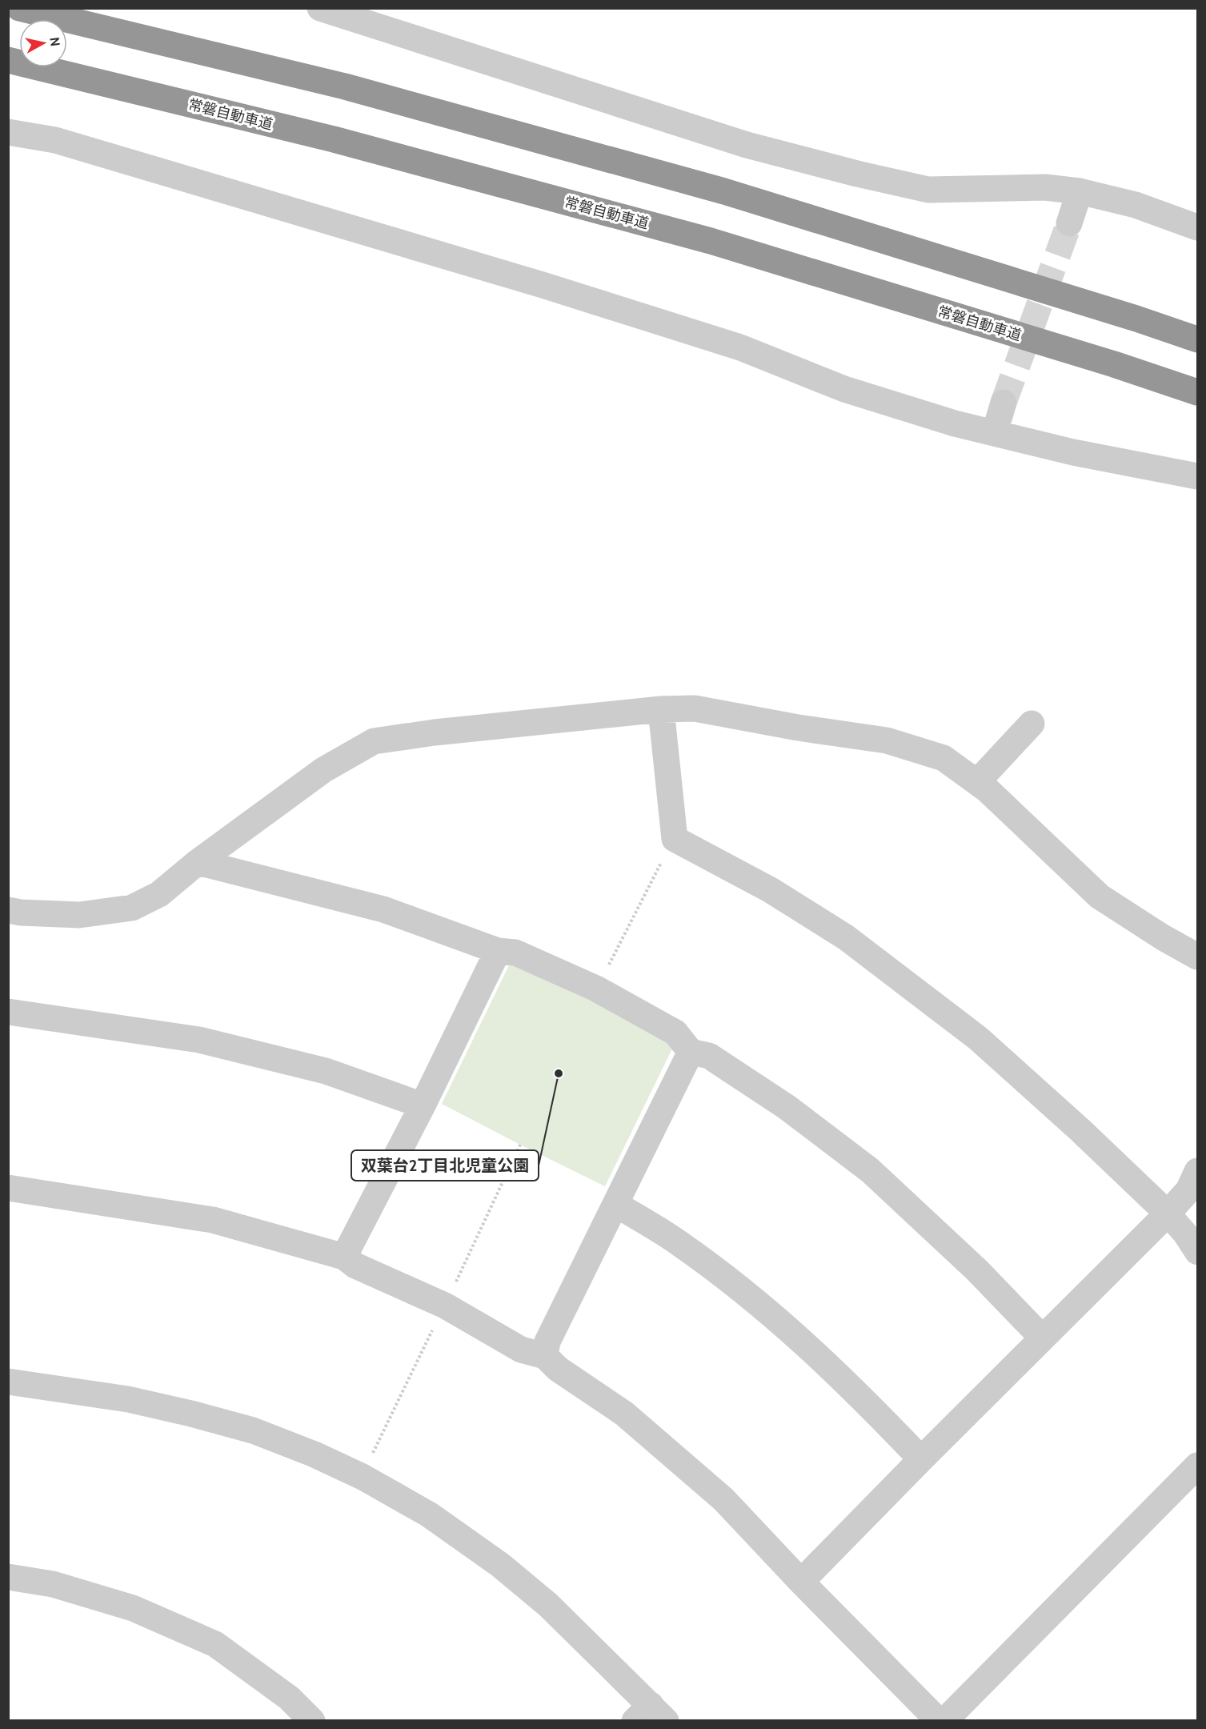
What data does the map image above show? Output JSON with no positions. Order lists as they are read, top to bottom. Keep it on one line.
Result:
{"streets":{"highway":["常磐自動車道"]},"places":["双葉台2丁目北児童公園"],"north":"right"}
